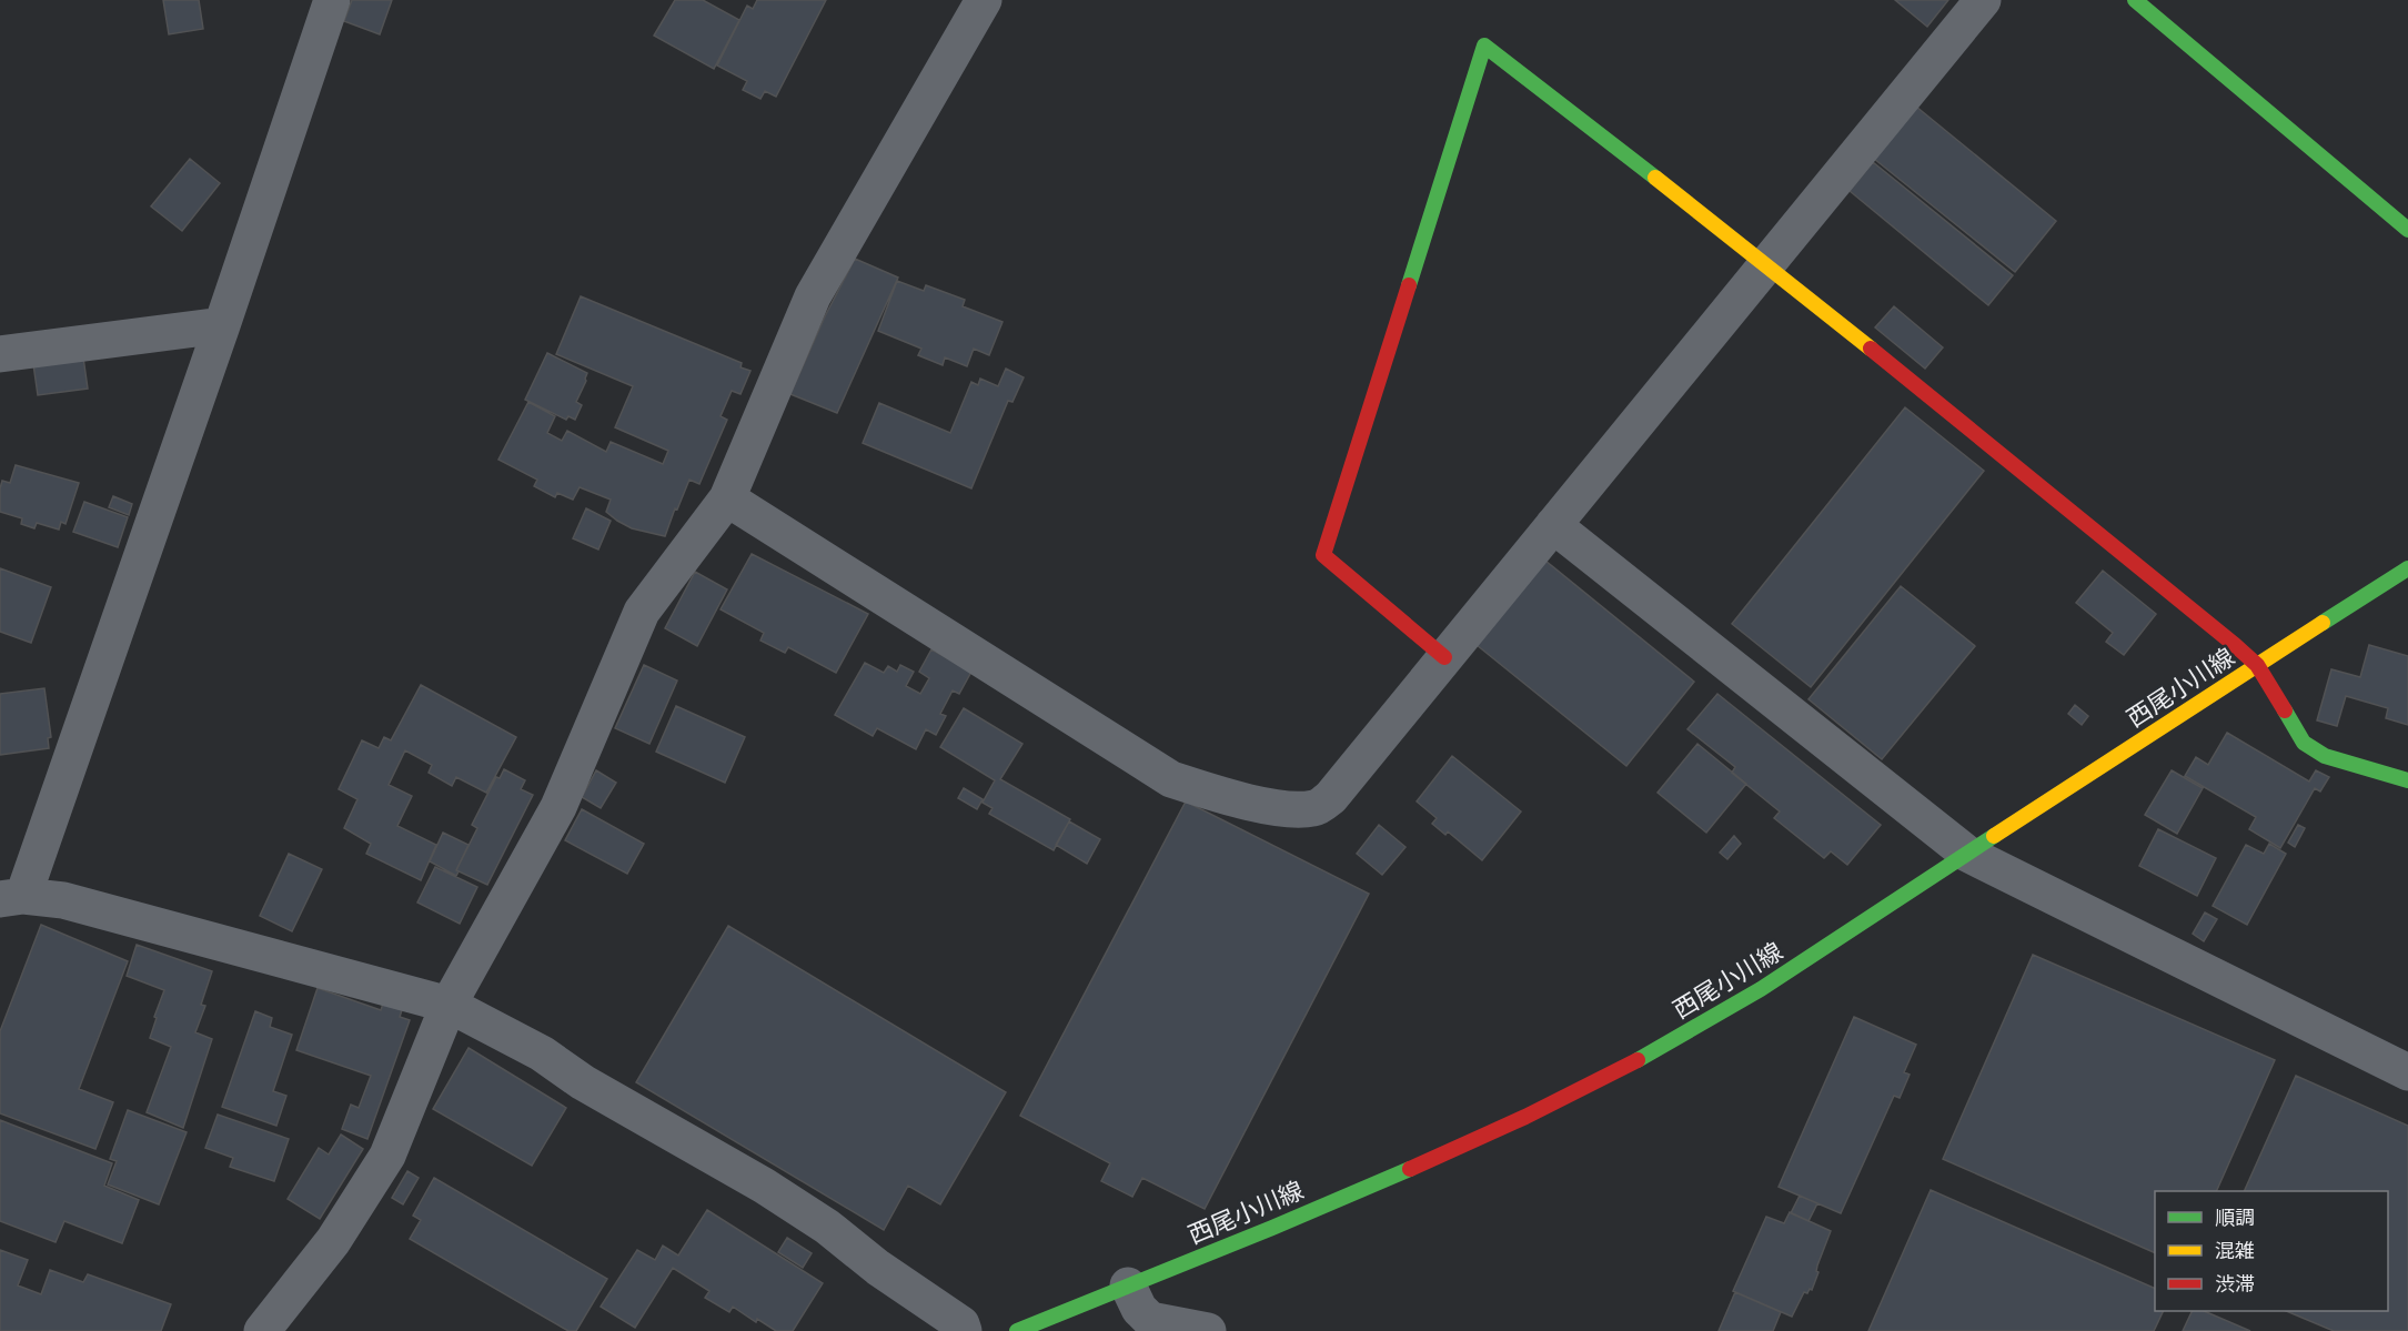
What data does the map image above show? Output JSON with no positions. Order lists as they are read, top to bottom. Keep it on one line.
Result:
{"streets":{"street":["西尾小川線"]},"legend":["順調","混雑","渋滞"]}
